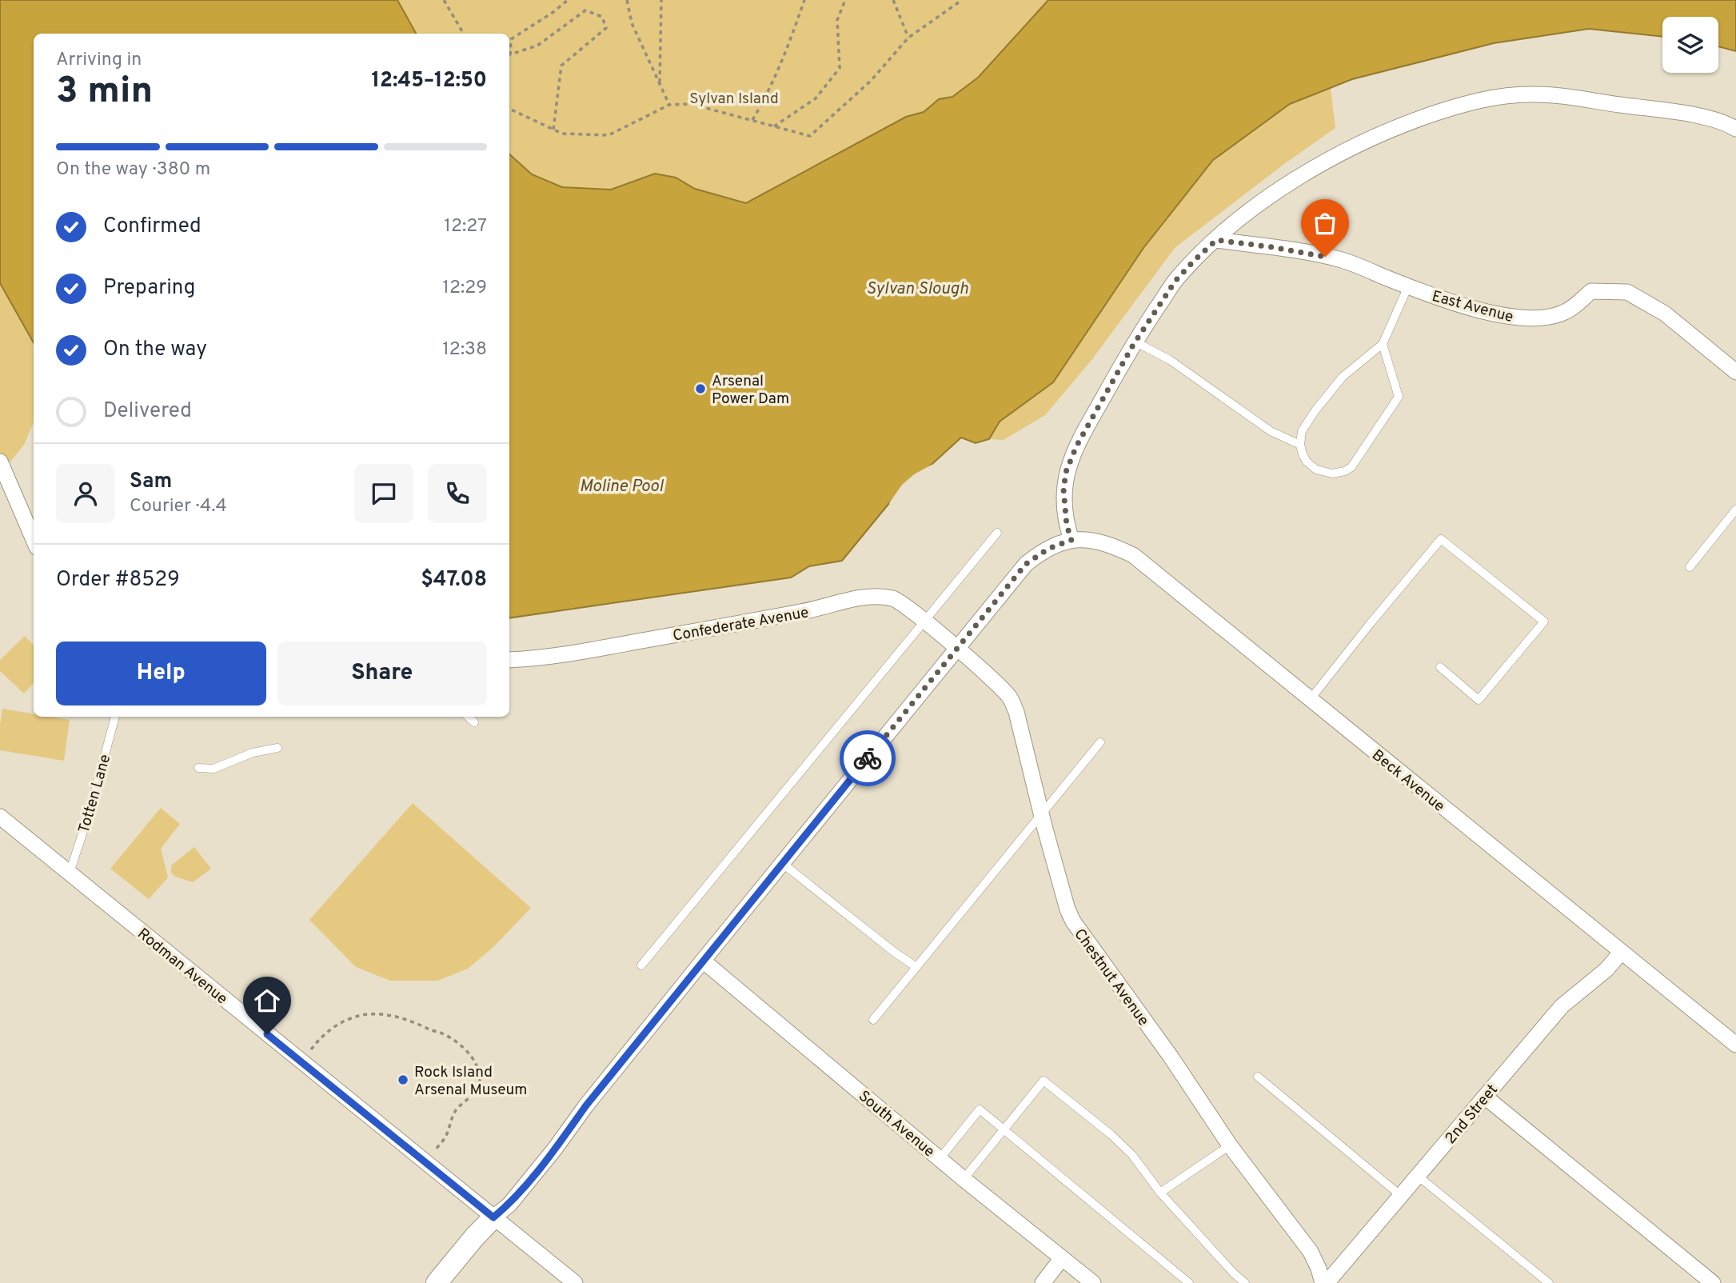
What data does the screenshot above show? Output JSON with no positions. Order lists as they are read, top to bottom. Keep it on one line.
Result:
{"streets":{"street":["East Avenue","Confederate Avenue","Beck Avenue","Rodman Avenue","Chestnut Avenue","2nd Street","South Avenue"],"lane":["Totten Lane"]},"crossings":[["Confederate Avenue","Chestnut Avenue"],["Beck Avenue","2nd Street"],["Totten Lane","Rodman Avenue"],["Chestnut Avenue","2nd Street"]],"water":["Sylvan Slough","Moline Pool"],"parks":["Sylvan Island"],"places":["Arsenal Power Dam","Rock Island Arsenal Museum"],"page":{"heading":["3 min","Arriving in","12:45–12:50"],"panel":["Sam","Courier · 4.4","Order #8529","$47.08"],"bar":"On the way · 380 m","list":[["Confirmed","12:27"],["Preparing","12:29"],["On the way","12:38"],"Delivered"],"buttons":["Help","Share"]}}
